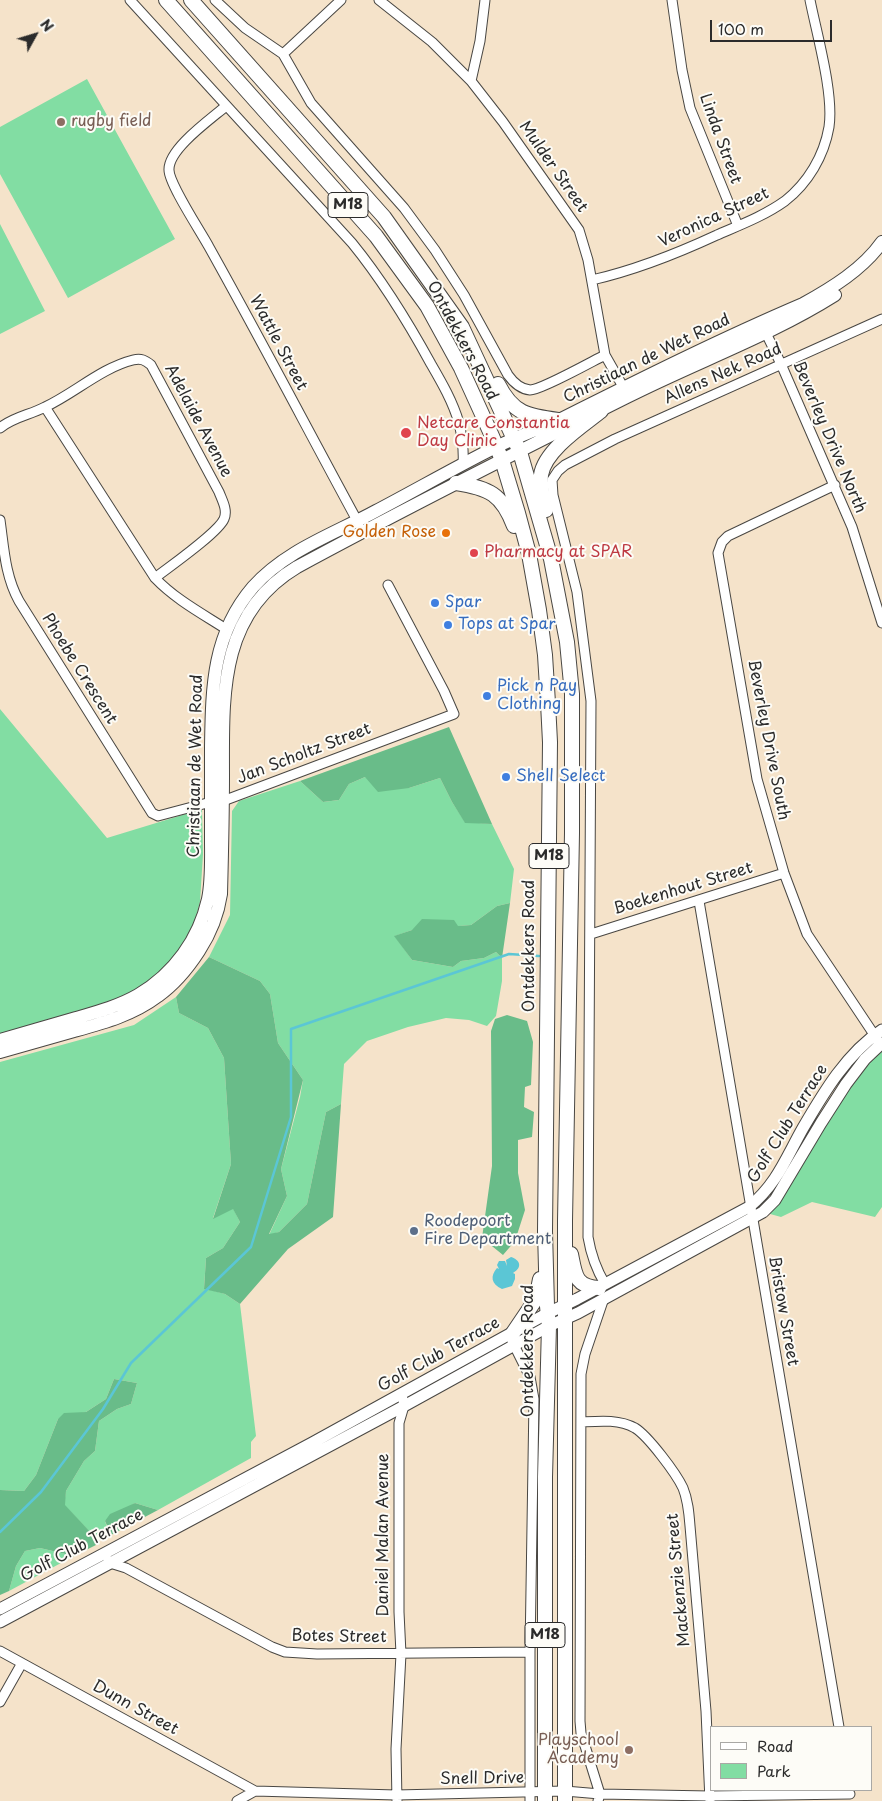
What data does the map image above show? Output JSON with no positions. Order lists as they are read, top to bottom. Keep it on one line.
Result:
{"streets":{"main road":["M18","Ontdekkers Road","Christiaan de Wet Road"],"street":["Linda Street","Mulder Street","Veronica Street","Wattle Street","Allens Nek Road","Adelaide Avenue","Beverley Drive North","Phoebe Crescent","Beverley Drive South","Jan Scholtz Street","Boekenhout Street","Golf Club Terrace","Bristow Street","Daniel Malan Avenue","Mackenzie Street","Botes Street","Dunn Street","Snell Drive"]},"crossings":[["Linda Street","Veronica Street"],["Mulder Street","Veronica Street"],["Mulder Street","Ontdekkers Road"],["Mulder Street","Christiaan de Wet Road"],["Ontdekkers Road","Christiaan de Wet Road"],["Ontdekkers Road","Golf Club Terrace"],["Ontdekkers Road","Botes Street"],["Ontdekkers Road","Snell Drive"],["Wattle Street","Christiaan de Wet Road"],["Christiaan de Wet Road","Beverley Drive North"],["Christiaan de Wet Road","Jan Scholtz Street"],["Allens Nek Road","Beverley Drive North"],["Allens Nek Road","Boekenhout Street"],["Beverley Drive North","Beverley Drive South"],["Phoebe Crescent","Jan Scholtz Street"],["Beverley Drive South","Boekenhout Street"],["Beverley Drive South","Golf Club Terrace"],["Boekenhout Street","Bristow Street"],["Golf Club Terrace","Bristow Street"],["Golf Club Terrace","Daniel Malan Avenue"],["Golf Club Terrace","Botes Street"],["Daniel Malan Avenue","Botes Street"],["Daniel Malan Avenue","Snell Drive"],["Mackenzie Street","Snell Drive"],["Dunn Street","Snell Drive"]],"places":["rugby field","Netcare Constantia Day Clinic","Golden Rose","Pharmacy at SPAR","Spar","Tops at Spar","Pick n Pay Clothing","Shell Select","Roodepoort Fire Department","Playschool Academy"],"legend":["Road","Park"],"scale_bar":"100 m","north":"top right"}
